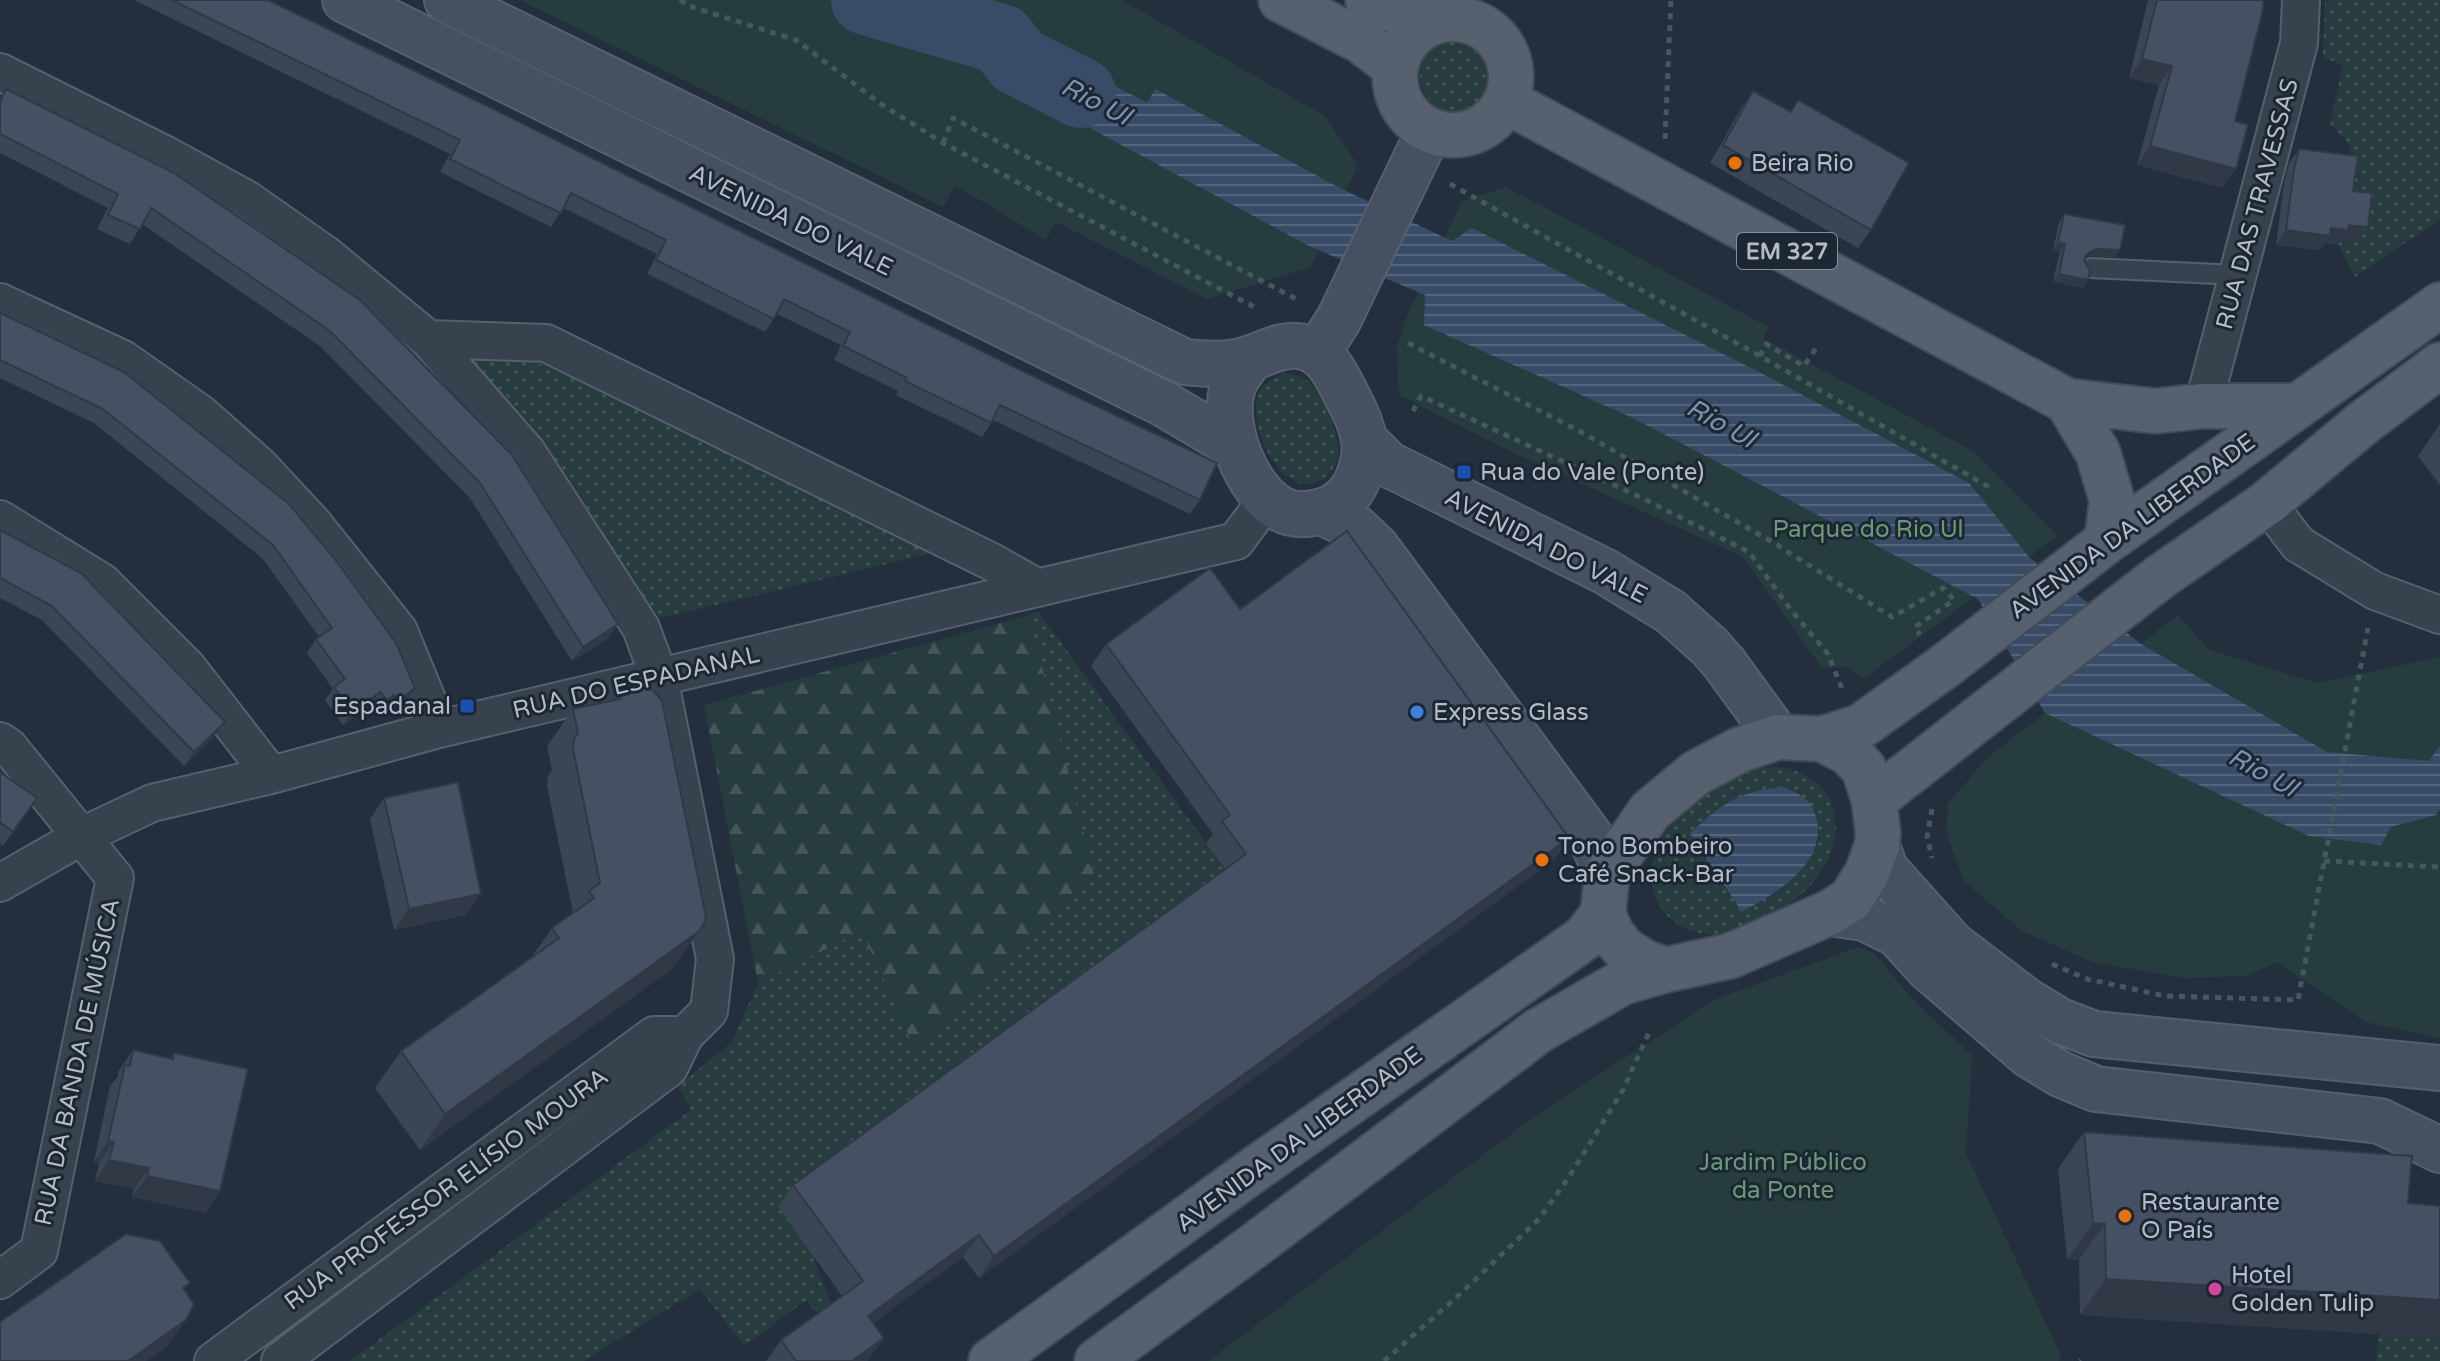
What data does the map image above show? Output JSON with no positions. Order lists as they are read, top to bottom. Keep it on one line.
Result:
{"streets":{"main road":["AVENIDA DO VALE","EM 327","AVENIDA DA LIBERDADE"],"street":["RUA DAS TRAVESSAS","RUA DO ESPADANAL","RUA DA BANDA DE MÚSICA","RUA PROFESSOR ELÍSIO MOURA"]},"crossings":[["RUA DAS TRAVESSAS","EM 327"],["AVENIDA DO VALE","AVENIDA DA LIBERDADE"],["AVENIDA DO VALE","RUA DO ESPADANAL"],["RUA DO ESPADANAL","RUA DA BANDA DE MÚSICA"],["RUA DO ESPADANAL","RUA PROFESSOR ELÍSIO MOURA"]],"water":["Rio Ul"],"parks":["Parque do Rio Ul","Jardim Público da Ponte"],"places":{"other":["Beira Rio","Express Glass","Tono Bombeiro Café Snack-Bar","Restaurante O País","Hotel Golden Tulip"],"transit":["Rua do Vale (Ponte)","Espadanal"]}}
